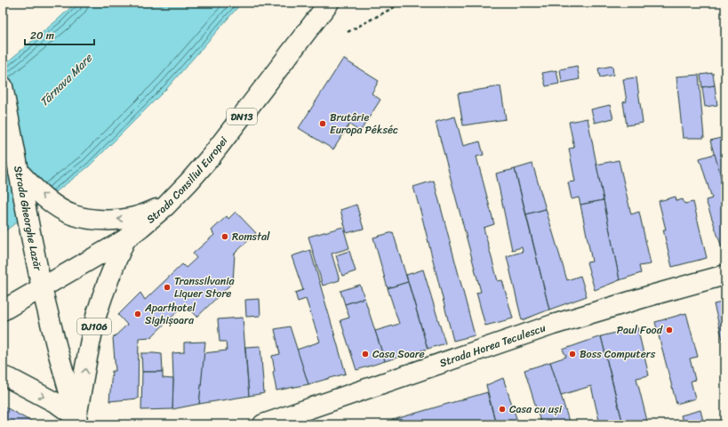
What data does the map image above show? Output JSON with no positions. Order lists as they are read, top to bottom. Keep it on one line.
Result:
{"streets":{"main road":["DN13","Strada Consiliul Europei","Strada Gheorghe Lazăr","DJ106","Strada Horea Teculescu"]},"crossings":[["Strada Consiliul Europei","Strada Gheorghe Lazăr"],["Strada Consiliul Europei","DJ106"],["Strada Gheorghe Lazăr","DJ106"]],"water":["Târnava Mare"],"places":["Brutârie Europa Pékséc","Romstal","Transsilvania Liquer Store","Aparthotel Sighișoara","Paul Food","Casa Soare","Boss Computers","Casa cu uși"],"scale_bar":"20 m"}
